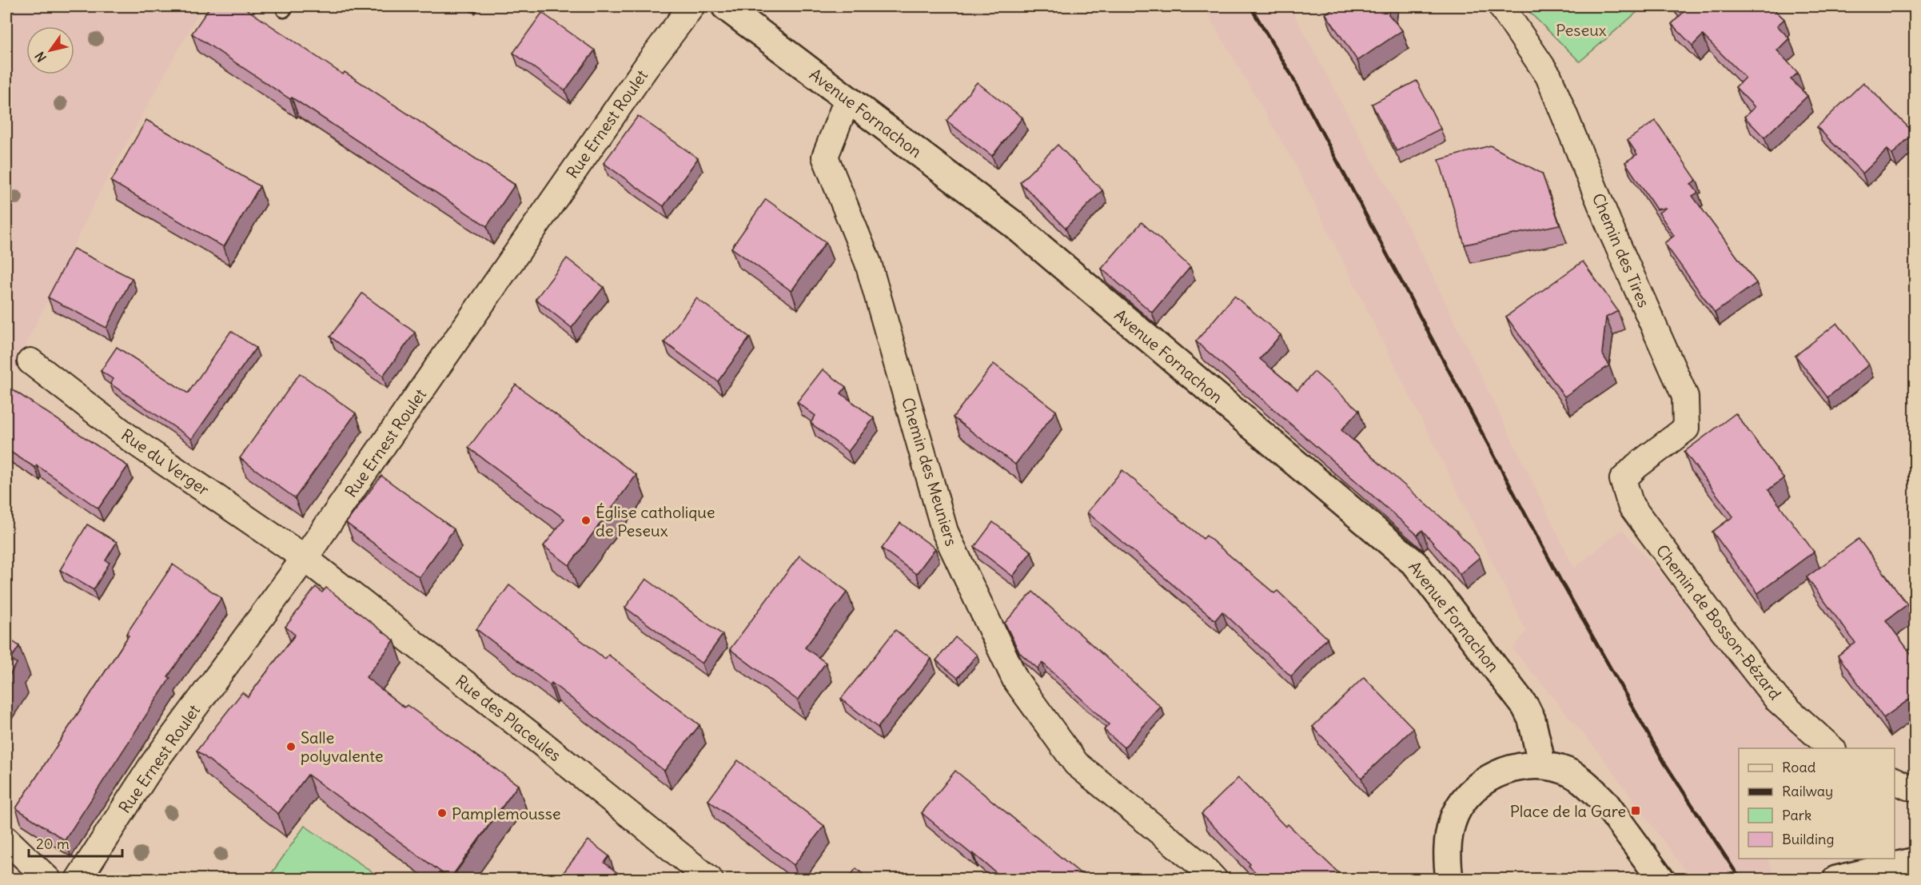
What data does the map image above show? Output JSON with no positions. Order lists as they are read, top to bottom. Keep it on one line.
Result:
{"streets":{"street":["Avenue Fornachon","Rue Ernest Roulet","Chemin des Tires","Rue du Verger","Chemin des Meuniers","Chemin de Bosson-Bézard","Rue des Placeules"]},"crossings":[["Avenue Fornachon","Chemin des Meuniers"],["Rue Ernest Roulet","Rue du Verger"],["Rue Ernest Roulet","Rue des Placeules"],["Chemin des Tires","Chemin de Bosson-Bézard"],["Rue du Verger","Rue des Placeules"]],"parks":["Peseux"],"places":{"other":["Église catholique de Peseux","Salle polyvalente","Pamplemousse"],"transit":["Place de la Gare"]},"legend":["Road","Railway","Park","Building"],"scale_bar":"20 m","north":"bottom left"}
